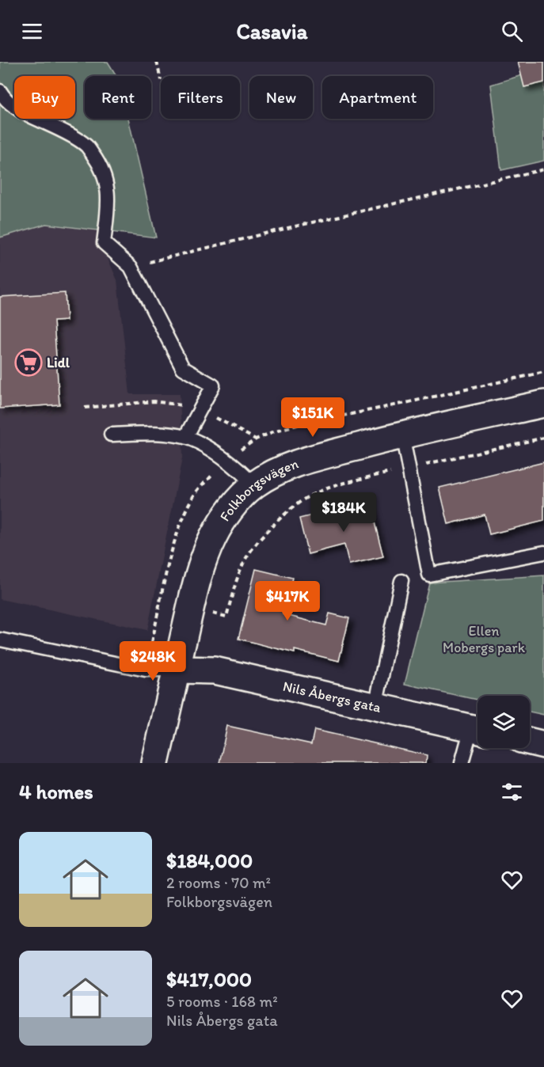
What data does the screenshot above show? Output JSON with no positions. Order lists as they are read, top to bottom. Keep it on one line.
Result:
{"streets":{"street":["Folkborgsvägen","Nils Åbergs gata"]},"crossings":[["Folkborgsvägen","Nils Åbergs gata"]],"parks":["Ellen Mobergs park"],"places":{"supermarket":["Lidl"]},"page":{"header":"Casavia","chip":["Buy","Rent","Filters","New","Apartment"],"price":["$151K","$184K","$417K","$248K"],"heading":"4 homes","list":[{"name":"$184,000","note":"2 rooms · 70 m² · Folkborgsvägen"},{"name":"$417,000","note":"5 rooms · 168 m² · Nils Åbergs gata"}]}}
